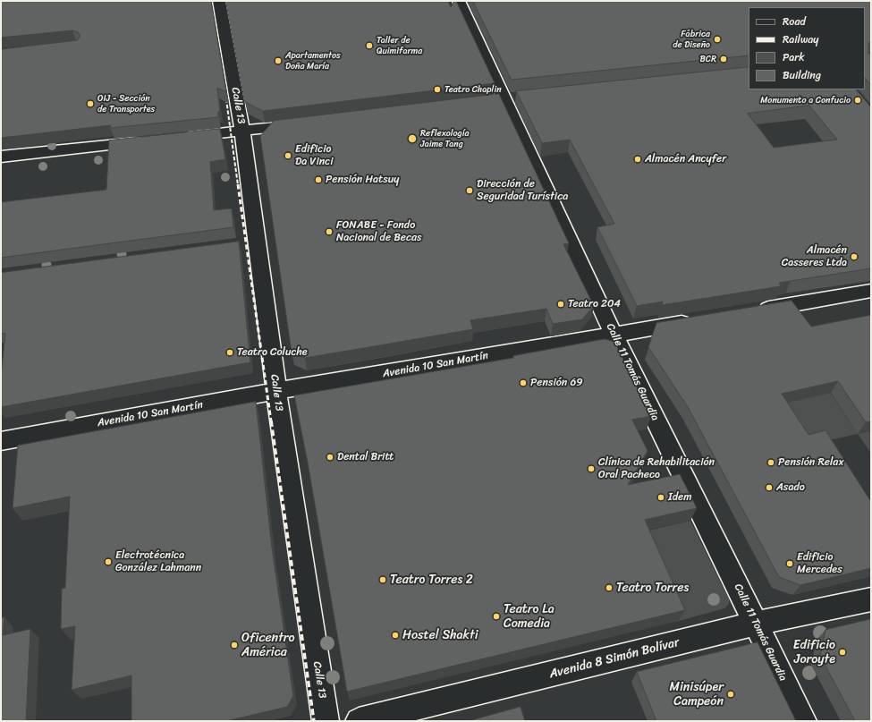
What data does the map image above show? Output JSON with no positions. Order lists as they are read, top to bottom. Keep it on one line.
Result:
{"streets":{"street":["Calle 13","Avenida 10 San Martín","Calle 11 Tomás Guardia","Avenida 8 Simón Bolívar"]},"crossings":[["Calle 13","Avenida 10 San Martín"],["Avenida 10 San Martín","Calle 11 Tomás Guardia"],["Calle 11 Tomás Guardia","Avenida 8 Simón Bolívar"]],"places":["Fábrica de Diseño","Taller de Quimifarma","BCR","Apartamentos Doña María","Teatro Chaplin","Monumento a Confucio","OIJ - Sección de Transportes","Reflexología Jaime Tang","Edificio Da Vinci","Almacén Ancyfer","Pensión Hatsuy","Dirección de Seguridad Turística","FONABE - Fondo Nacional de Becas","Almacén Casseres Ltda","Teatro 204","Teatro Coluche","Pensión 69","Dental Britt","Pensión Relax","Clínica de Rehabilitación Oral Pacheco","Asado","Idem","Electrotécnica González Lahmann","Edificio Mercedes","Teatro Torres 2","Teatro Torres","Teatro La Comedia","Hostel Shakti","Oficentro América","Edificio Joroyte","Minisúper Campeón"],"legend":["Road","Railway","Park","Building"]}
